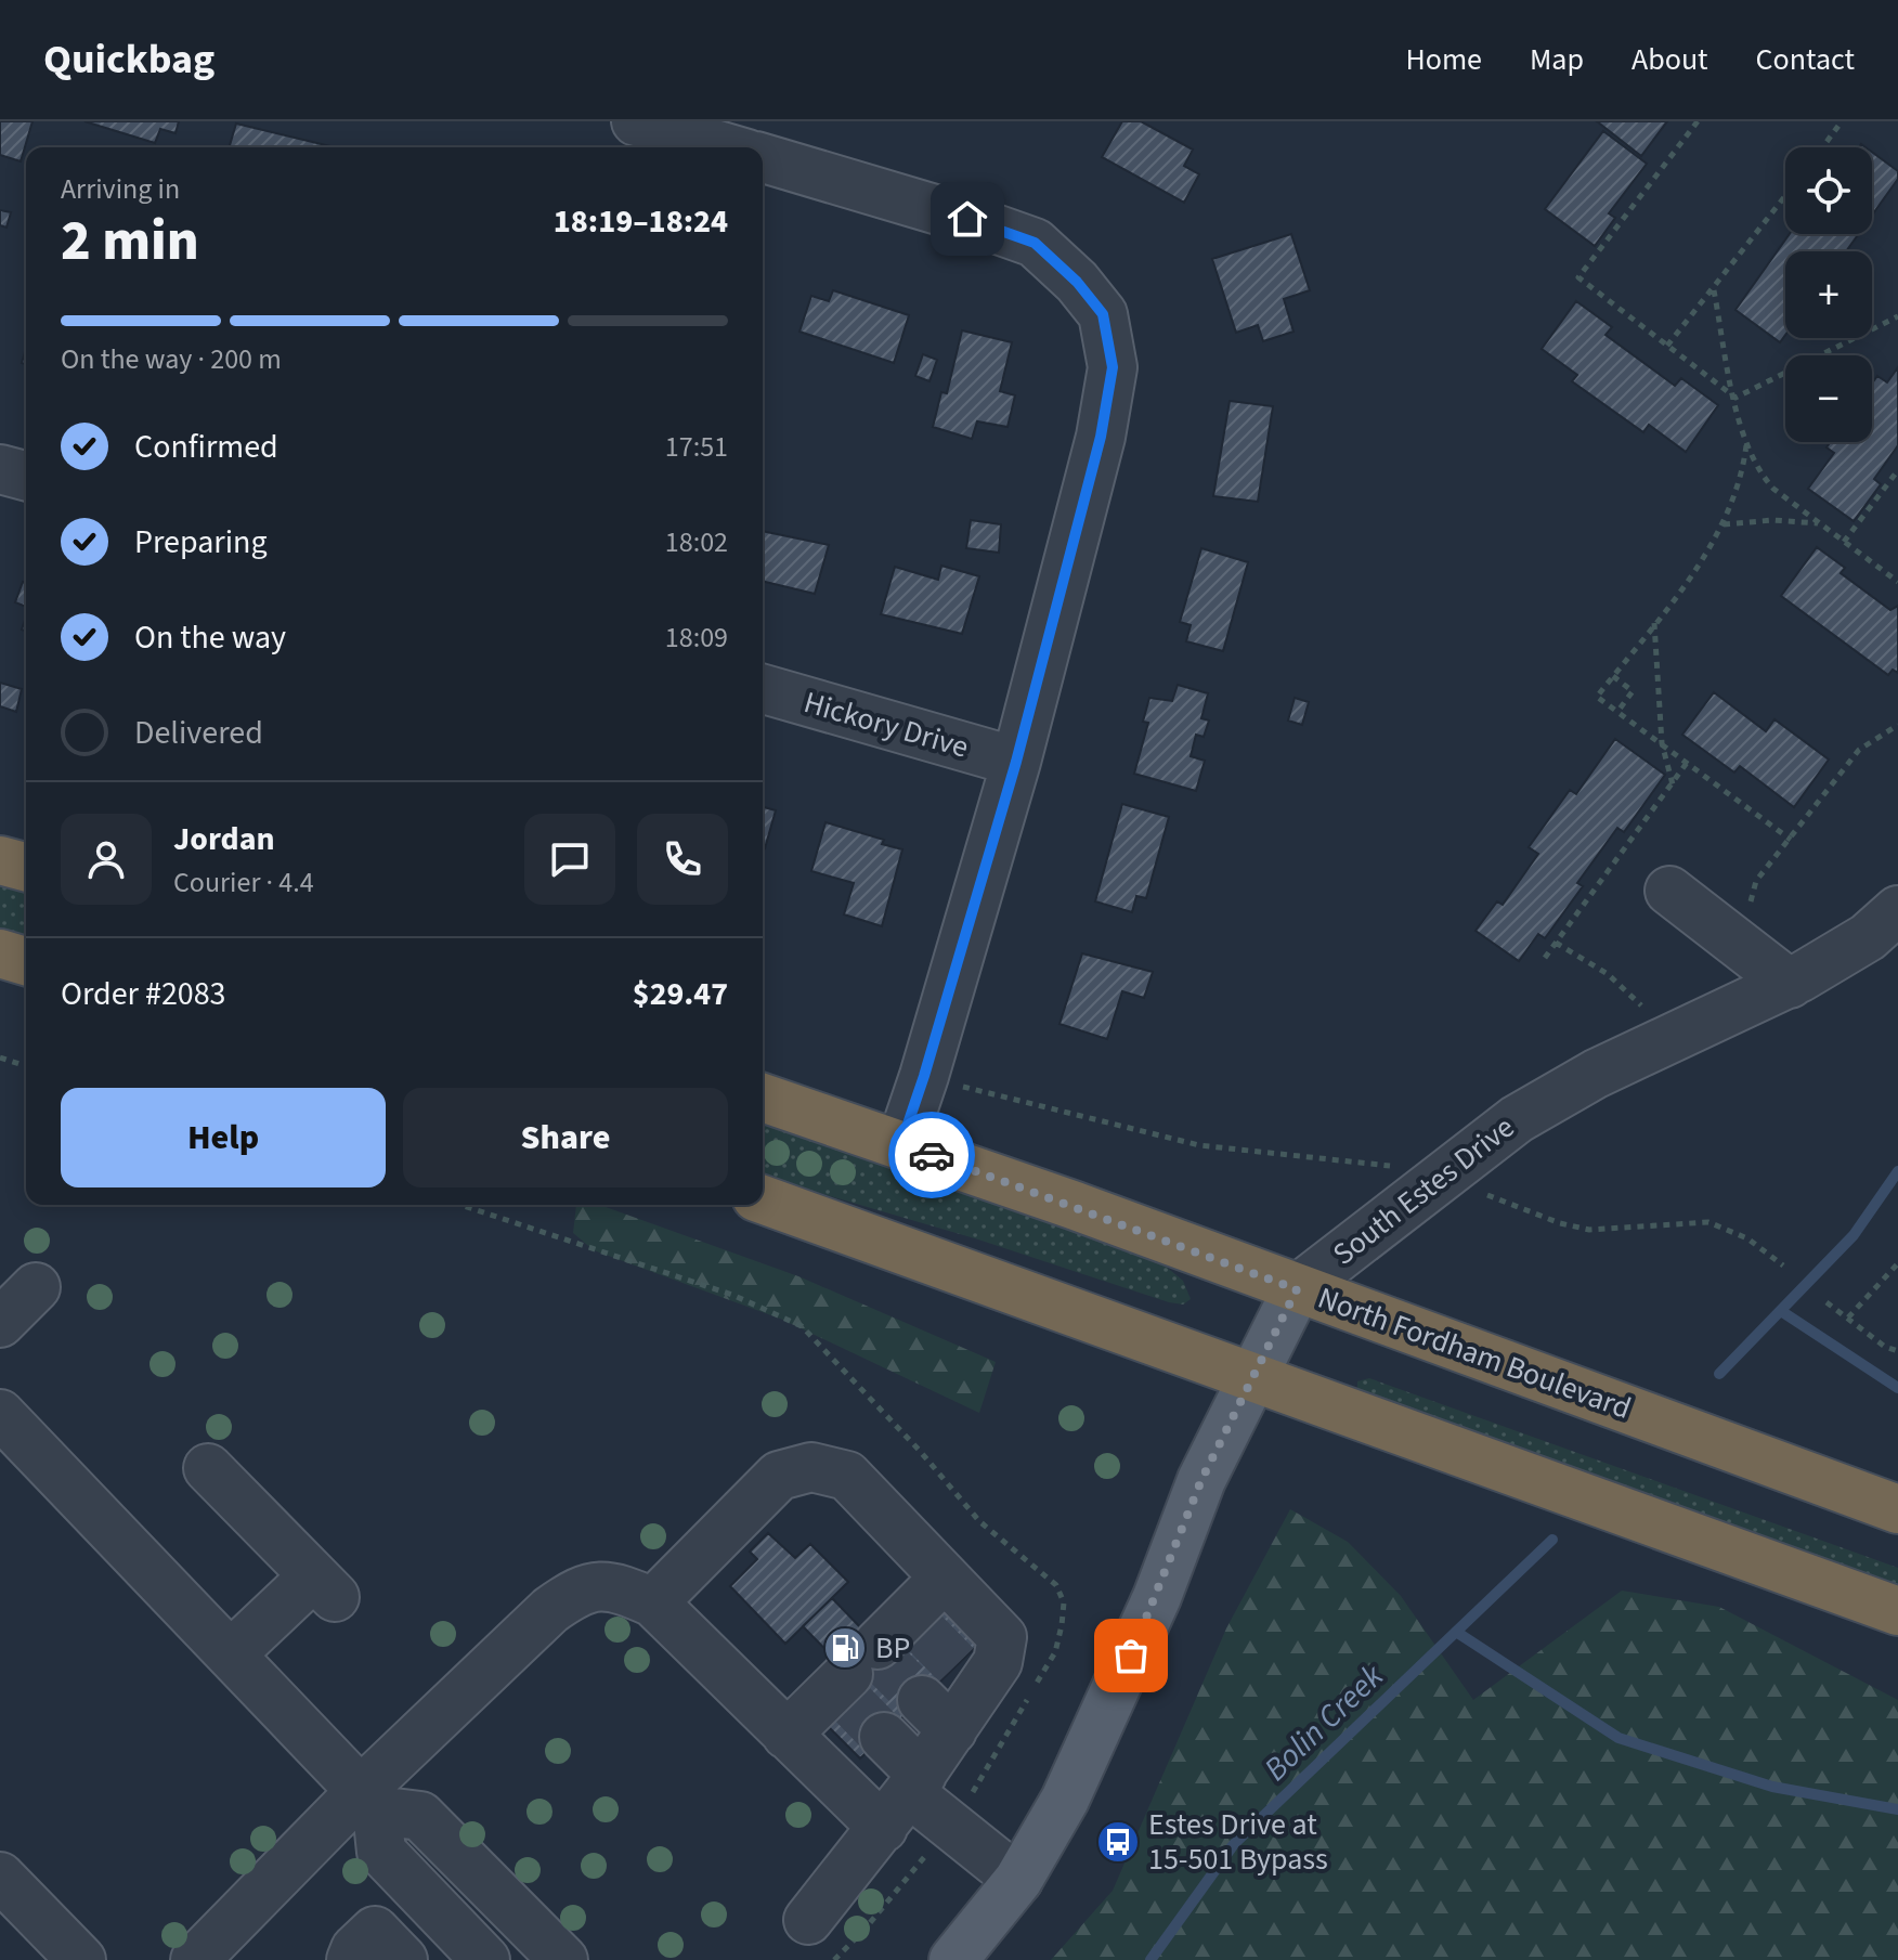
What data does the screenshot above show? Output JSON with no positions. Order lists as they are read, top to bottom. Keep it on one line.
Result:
{"streets":{"highway":["North Fordham Boulevard"],"main road":["South Estes Drive"],"street":["Hickory Drive"]},"crossings":[["South Estes Drive","North Fordham Boulevard"]],"water":["Bolin Creek"],"places":{"fuel station":["BP"],"bus stop":["Estes Drive at 15-501 Bypass"]},"page":{"header":"Quickbag","nav":["Home","Map","About","Contact"],"map_buttons":["+","−"],"heading":["2 min","Arriving in","18:19–18:24"],"panel":["Jordan","Courier · 4.4","Order #2083","$29.47"],"bar":"On the way · 200 m","list":[["Confirmed","17:51"],["Preparing","18:02"],["On the way","18:09"],"Delivered"],"buttons":["Help","Share"]}}
